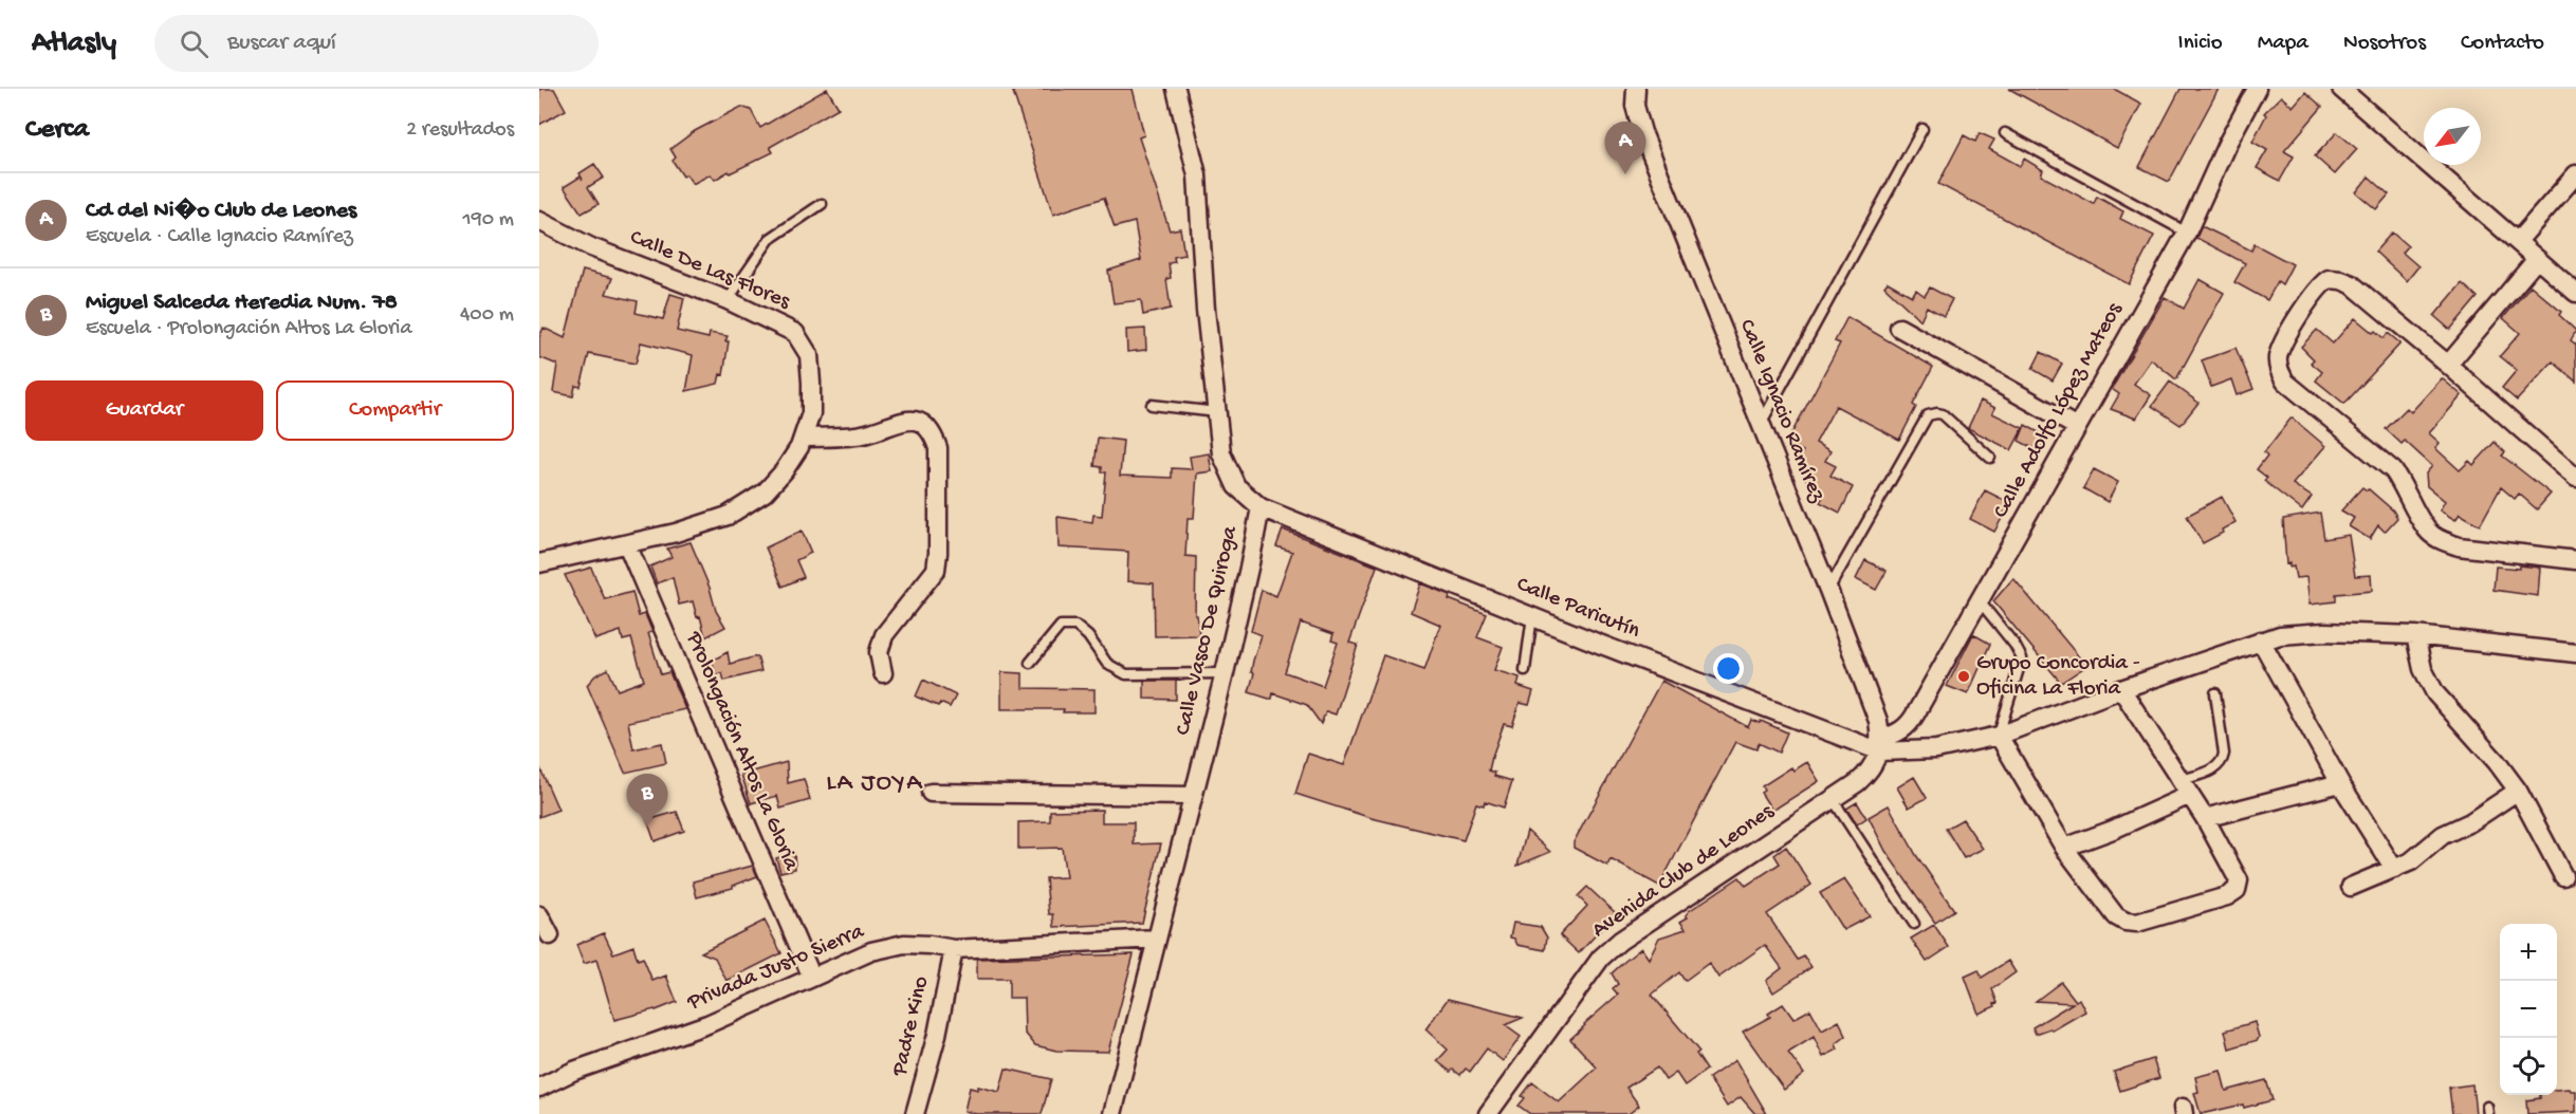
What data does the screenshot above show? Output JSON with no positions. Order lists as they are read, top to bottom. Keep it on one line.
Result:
{"streets":{"street":["Calle De Las Flores","Calle Ignacio Ramírez","Calle Adolfo López Mateos","Calle Paricutín","Calle Vasco De Quiroga","Prolongación Altos La Gloria","Avenida Club de Leones","Privada Justo Sierra","Padre Kino"]},"crossings":[["Calle De Las Flores","Prolongación Altos La Gloria"],["Calle Ignacio Ramírez","Calle Adolfo López Mateos"],["Calle Ignacio Ramírez","Calle Paricutín"],["Calle Ignacio Ramírez","Avenida Club de Leones"],["Calle Adolfo López Mateos","Calle Paricutín"],["Calle Adolfo López Mateos","Avenida Club de Leones"],["Calle Paricutín","Calle Vasco De Quiroga"],["Calle Paricutín","Avenida Club de Leones"],["Calle Vasco De Quiroga","Privada Justo Sierra"],["Prolongación Altos La Gloria","Privada Justo Sierra"],["Privada Justo Sierra","Padre Kino"]],"districts":["LA JOYA"],"places":["Grupo Concordia - Oficina La Floria"],"north":"bottom left","page":{"header":"Atlasly","search":"Buscar aquí","nav":["Inicio","Mapa","Nosotros","Contacto"],"heading":["Cerca","2 resultados"],"pins":["A","B"],"list":[{"mark":"A","name":"Cd del Ni�o Club de Leones","note":"Escuela · Calle Ignacio Ramírez","value":"190 m"},{"mark":"B","name":"Miguel Salceda Heredia Num. 78","note":"Escuela · Prolongación Altos La Gloria","value":"400 m"}],"buttons":["Guardar","Compartir"],"map_buttons":["+","−"]}}
